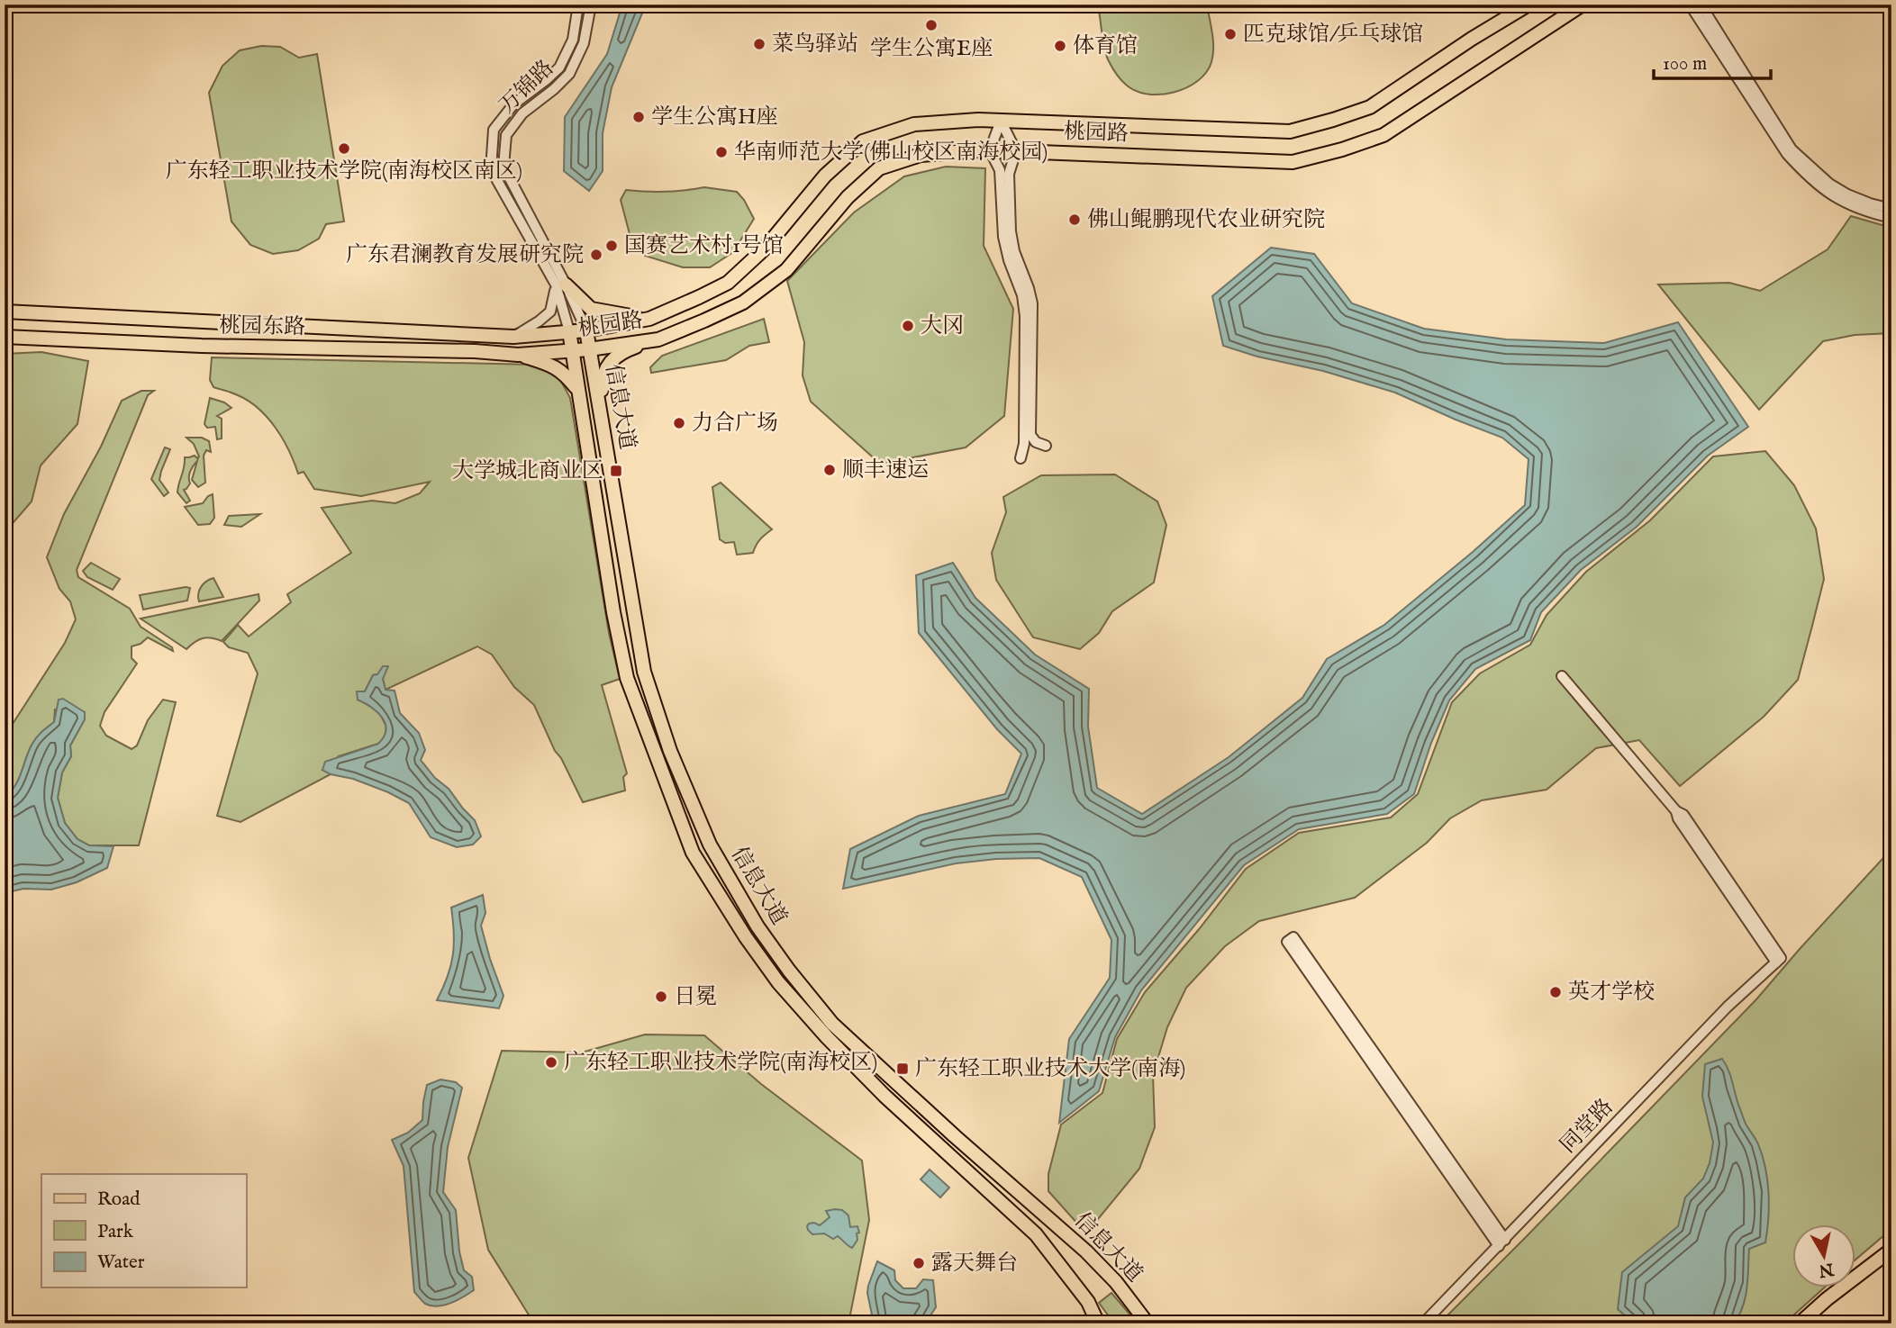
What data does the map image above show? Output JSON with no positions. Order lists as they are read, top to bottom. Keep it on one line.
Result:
{"streets":{"main road":["桃园路","桃园东路","信息大道"],"street":["万锦路","同堂路"]},"crossings":[["万锦路","桃园路"],["万锦路","信息大道"],["桃园路","桃园东路"],["桃园路","信息大道"]],"places":{"other":["学生公寓E座","匹克球馆/乒乓球馆","菜鸟驿站","体育馆","学生公寓H座","广东轻工职业技术学院(南海校区南区)","华南师范大学(佛山校区南海校园)","佛山鲲鹏现代农业研究院","国赛艺术村1号馆","广东君澜教育发展研究院","大冈","力合广场","顺丰速运","英才学校","日冕","广东轻工职业技术学院(南海校区)","露天舞台"],"transit":["大学城北商业区","广东轻工职业技术大学(南海)"]},"legend":["Road","Park","Water"],"scale_bar":"100 m","north":"bottom"}
